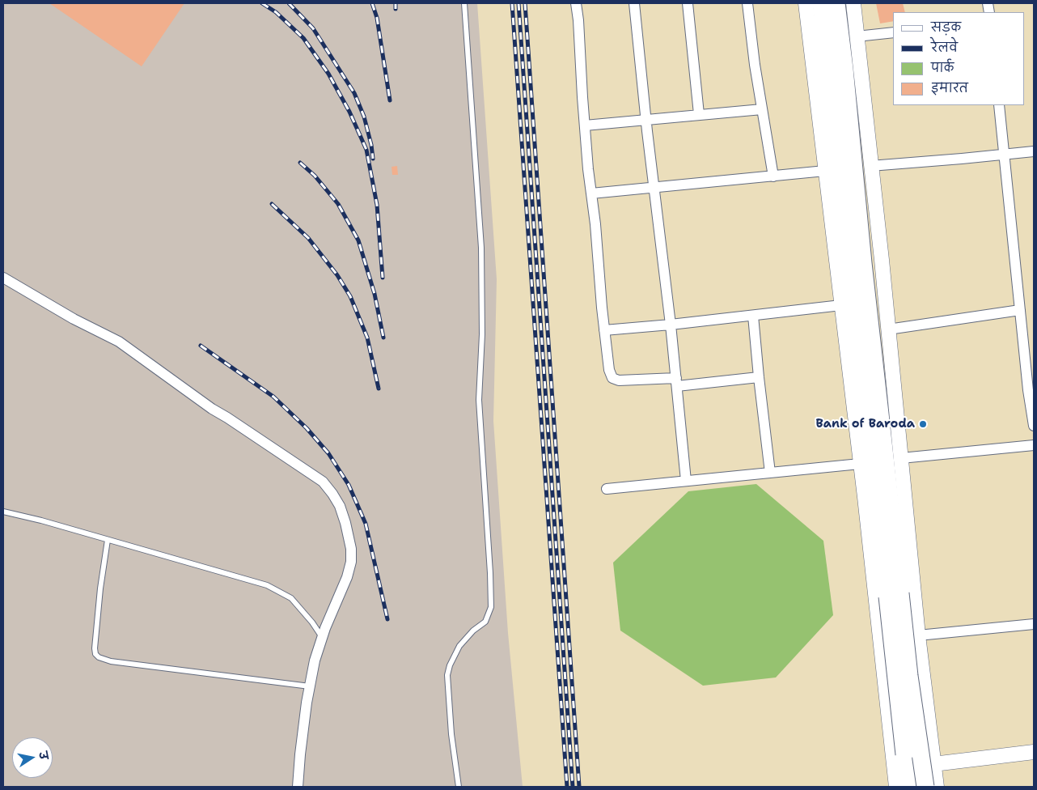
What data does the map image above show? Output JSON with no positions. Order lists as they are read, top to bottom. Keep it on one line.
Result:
{"places":["Bank of Baroda"],"legend":["सड़क","रेलवे","पार्क","इमारत"],"north":"right"}
